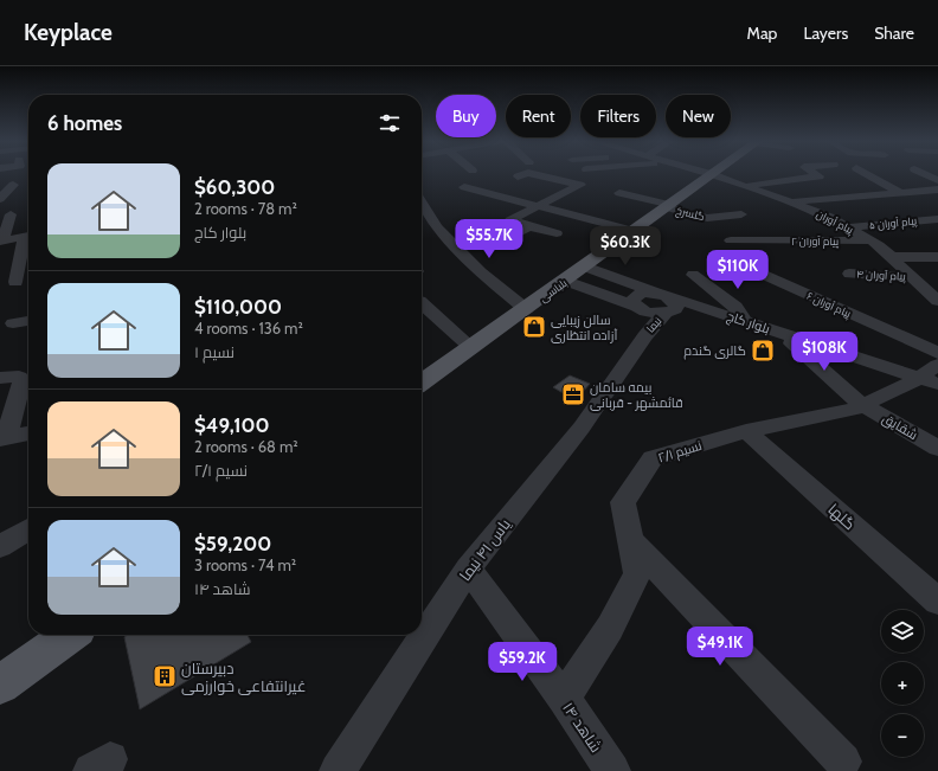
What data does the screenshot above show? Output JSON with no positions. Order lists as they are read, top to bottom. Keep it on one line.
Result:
{"streets":{"main road":["بلباسی"],"street":["گلسرخ","پیام آوران","پیام آوران ۵","پیام آوران ۲","پیام آوران ۴","پیام آوران ۶","بلوار کاج","نیما","شقایق","نسیم ۲/۱","گلها","یاس ۴۱ نیما","شاهد ۱۴"]},"crossings":[["گلسرخ","بلباسی"],["پیام آوران","پیام آوران ۵"],["پیام آوران","پیام آوران ۲"],["پیام آوران","پیام آوران ۴"],["پیام آوران","بلباسی"],["بلباسی","بلوار کاج"],["بلوار کاج","نیما"],["بلوار کاج","شقایق"],["بلوار کاج","نسیم ۲/۱"],["نیما","یاس ۴۱ نیما"],["شقایق","نسیم ۲/۱"],["نسیم ۲/۱","گلها"],["نسیم ۲/۱","شاهد ۱۴"],["یاس ۴۱ نیما","شاهد ۱۴"]],"places":{"shop":["سالن زیبایی آزاده انتظاری","گالری گندم"],"office":["بیمه سامان قائمشهر - قربانی"],"building":["دبیرستان غیرانتفاعی خوارزمی"]},"page":{"header":"Keyplace","nav":["Map","Layers","Share"],"chip":["Buy","Rent","Filters","New"],"heading":"6 homes","list":[{"name":"$60,300","note":"2 rooms · 78 m² · بلوار کاج"},{"name":"$110,000","note":"4 rooms · 136 m² · نسیم ۱"},{"name":"$49,100","note":"2 rooms · 68 m² · نسیم ۲/۱"},{"name":"$59,200","note":"3 rooms · 74 m² · شاهد ۱۴"}],"price":["$55.7K","$60.3K","$110K","$108K","$49.1K","$59.2K"],"map_buttons":["+","−"]}}
